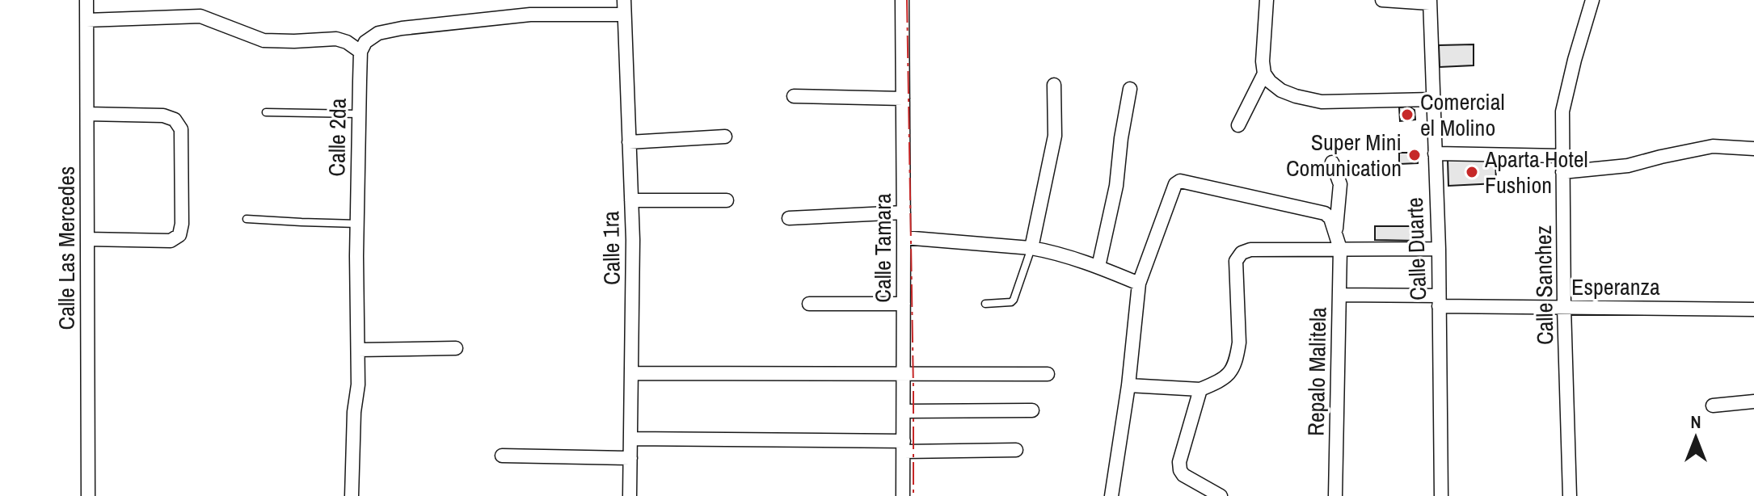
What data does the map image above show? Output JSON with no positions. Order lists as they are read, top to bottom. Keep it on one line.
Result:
{"streets":{"street":["Calle 2da","Calle Las Mercedes","Calle 1ra","Calle Tamara","Calle Duarte","Calle Sanchez","Esperanza","Repalo Malitela"]},"crossings":[["Calle Duarte","Esperanza"],["Calle Sanchez","Esperanza"],["Esperanza","Repalo Malitela"]],"places":["Comercial el Molino","Super Mini Comunication","Aparta Hotel Fushion"],"north":"top"}
